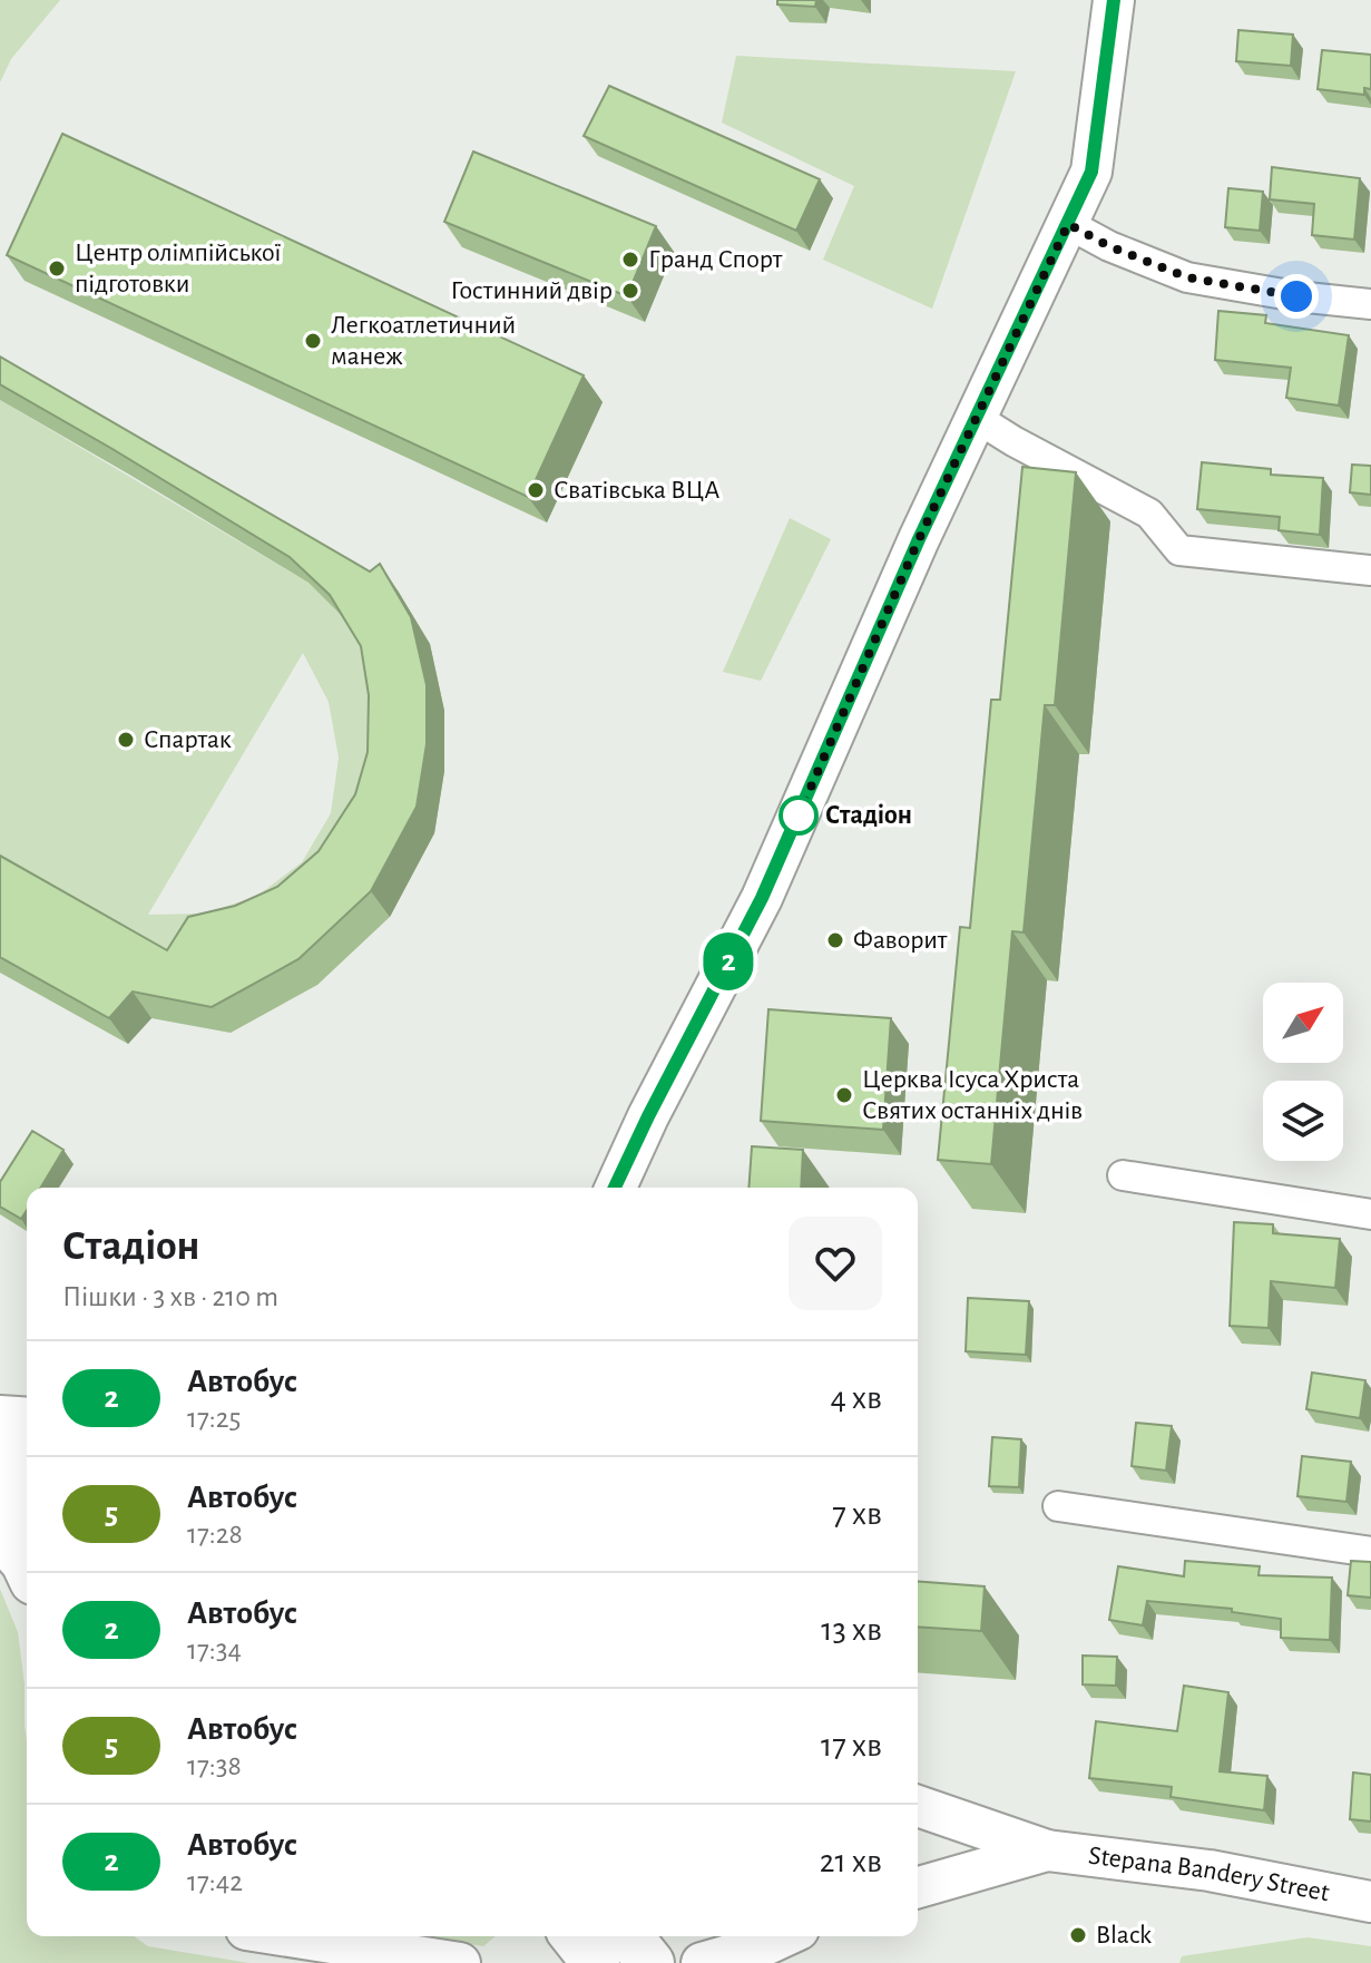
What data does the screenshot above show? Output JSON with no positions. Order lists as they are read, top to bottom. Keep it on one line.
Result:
{"streets":{"main road":["Stepana Bandery Street"]},"places":["Гранд Спорт","Центр олімпійської підготовки","Гостинний двір","Легкоатлетичний манеж","Сватівська ВЦА","Спартак","Стадіон","Фаворит","Церква Ісуса Христа Святих останніх днів","Black"],"lines":["bus line 2"],"north":"top right","page":{"on_map":"2","heading":["Стадіон","Пішки · 3 хв · 210 m"],"list":[{"mark":"2","name":"Автобус","note":"17:25","value":"4 хв"},{"mark":"5","name":"Автобус","note":"17:28","value":"7 хв"},{"mark":"2","name":"Автобус","note":"17:34","value":"13 хв"},{"mark":"5","name":"Автобус","note":"17:38","value":"17 хв"},{"mark":"2","name":"Автобус","note":"17:42","value":"21 хв"}]}}
